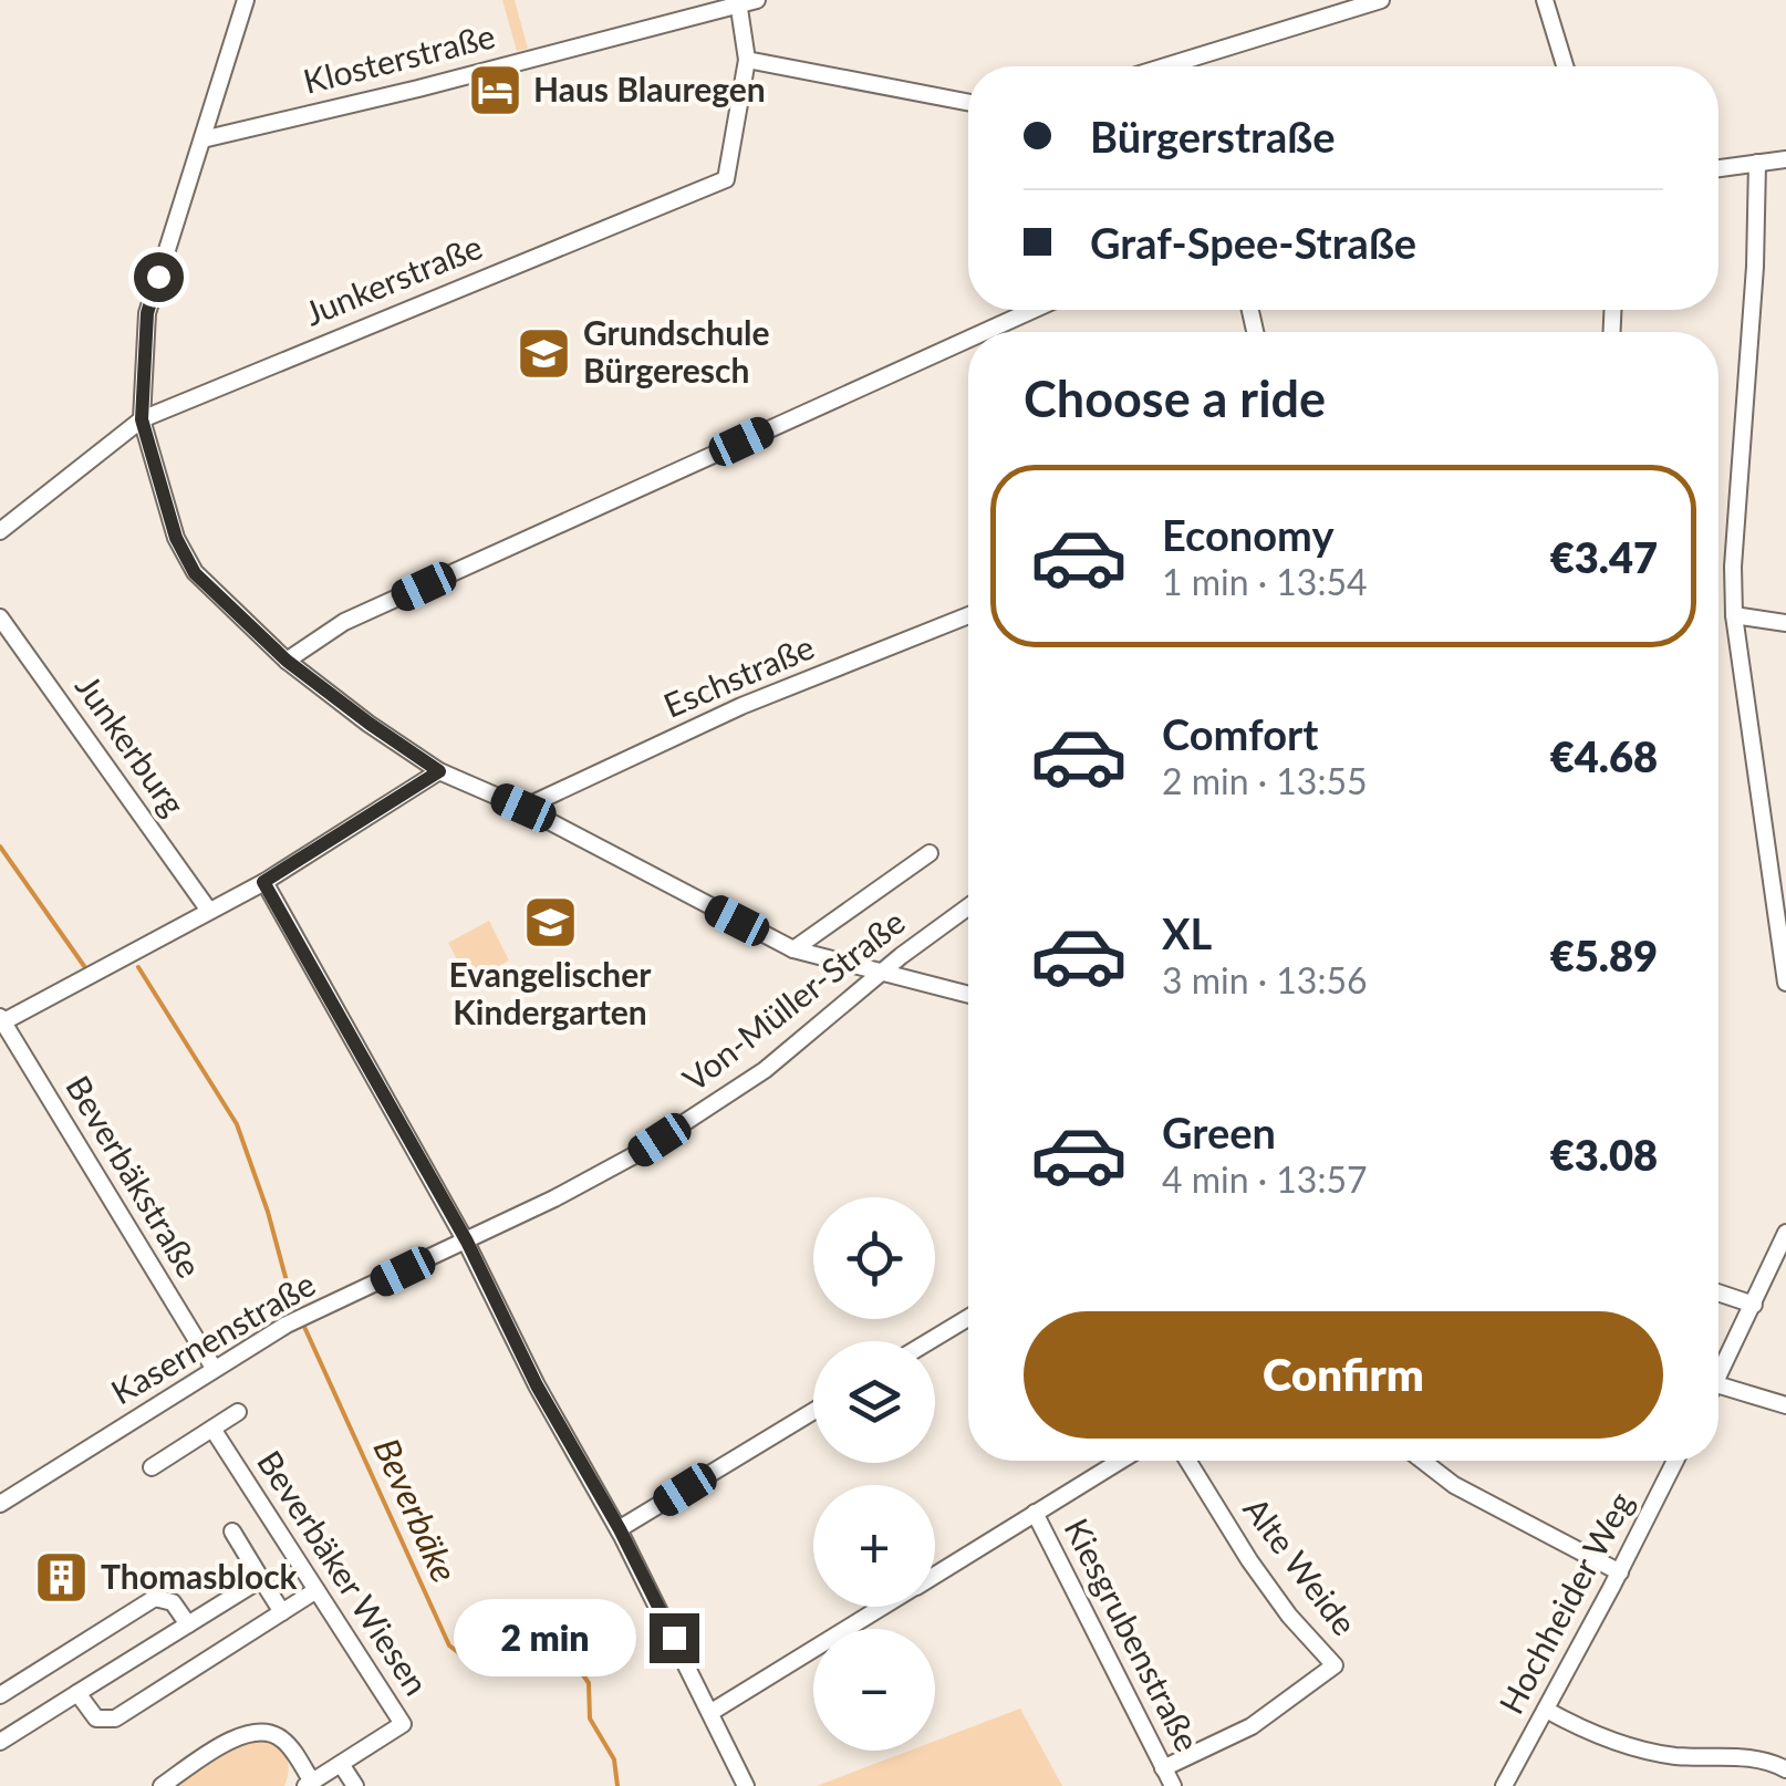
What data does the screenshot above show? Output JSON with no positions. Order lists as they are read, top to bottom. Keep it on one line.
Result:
{"streets":{"street":["Klosterstraße","Junkerstraße","Eschstraße","Junkerburg","Von-Müller-Straße","Beverbäkstraße","Kasernenstraße","Alte Weide","Beverbäker Wiesen","Hochheider Weg","Kiesgrubenstraße"]},"crossings":[["Von-Müller-Straße","Kasernenstraße"],["Beverbäkstraße","Kasernenstraße"],["Alte Weide","Kiesgrubenstraße"]],"water":["Beverbäke"],"places":{"hotel":["Haus Blauregen"],"school or university":["Grundschule Bürgeresch","Evangelischer Kindergarten"],"building":["Thomasblock"]},"page":{"banner":["Bürgerstraße","Graf-Spee-Straße"],"heading":"Choose a ride","list":[{"name":"Economy","note":"1 min · 13:54","value":"€3.47"},{"name":"Comfort","note":"2 min · 13:55","value":"€4.68"},{"name":"XL","note":"3 min · 13:56","value":"€5.89"},{"name":"Green","note":"4 min · 13:57","value":"€3.08"}],"map_buttons":["+","−"],"buttons":"Confirm","bubble":"2 min"}}
